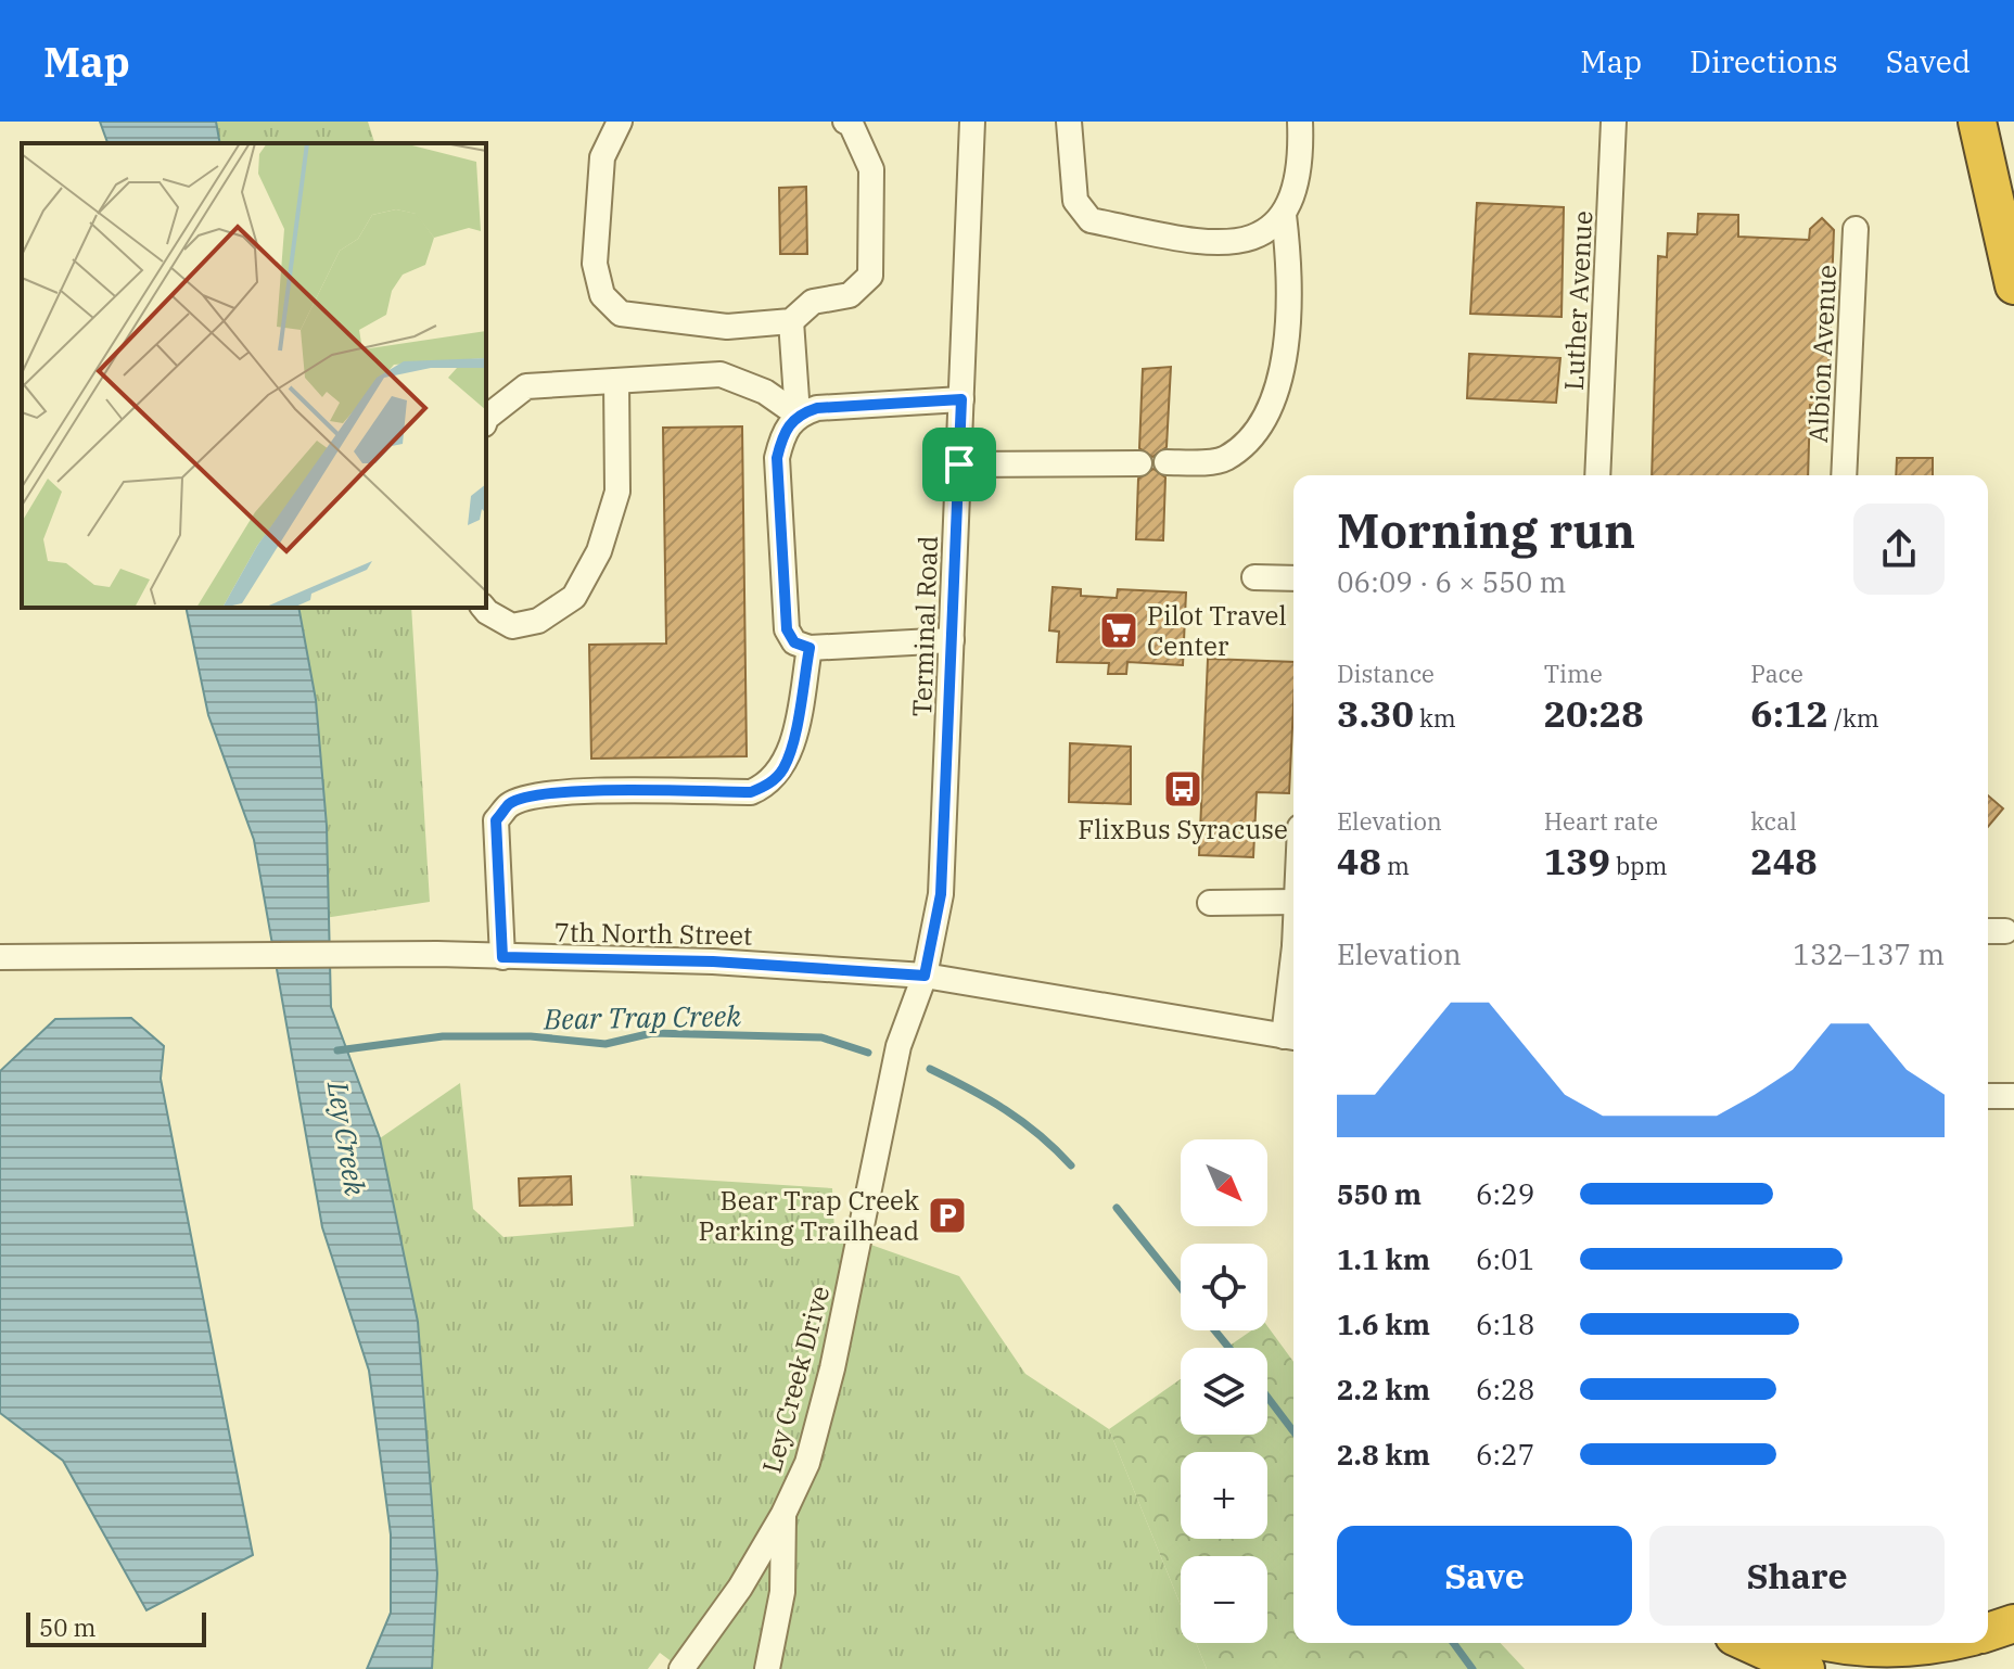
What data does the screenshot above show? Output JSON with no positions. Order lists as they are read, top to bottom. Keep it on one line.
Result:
{"streets":{"street":["Luther Avenue","Albion Avenue","Terminal Road","7th North Street","Ley Creek Drive"]},"crossings":[["Terminal Road","7th North Street"],["Terminal Road","Ley Creek Drive"],["7th North Street","Ley Creek Drive"]],"water":["Bear Trap Creek","Ley Creek"],"places":{"supermarket":["Pilot Travel Center"],"bus stop":["FlixBus Syracuse"],"parking":["Bear Trap Creek Parking Trailhead"]},"scale_bar":"50 m","north":"bottom right","page":{"header":"Map","nav":["Map","Directions","Saved"],"heading":["Morning run","06:09 · 6 × 550 m"],"stats":[["Distance","3.30 km"],["Time","20:28"],["Pace","6:12 /km"],["Elevation","48 m"],["Heart rate","139 bpm"],["kcal","248"]],"chart":["Elevation","132–137 m"],"map_buttons":["+","−"],"list":[{"name":"550 m","note":"6:29"},{"name":"1.1 km","note":"6:01"},{"name":"1.6 km","note":"6:18"},{"name":"2.2 km","note":"6:28"},{"name":"2.8 km","note":"6:27"}],"buttons":["Save","Share"],"scale":"50 m"}}
